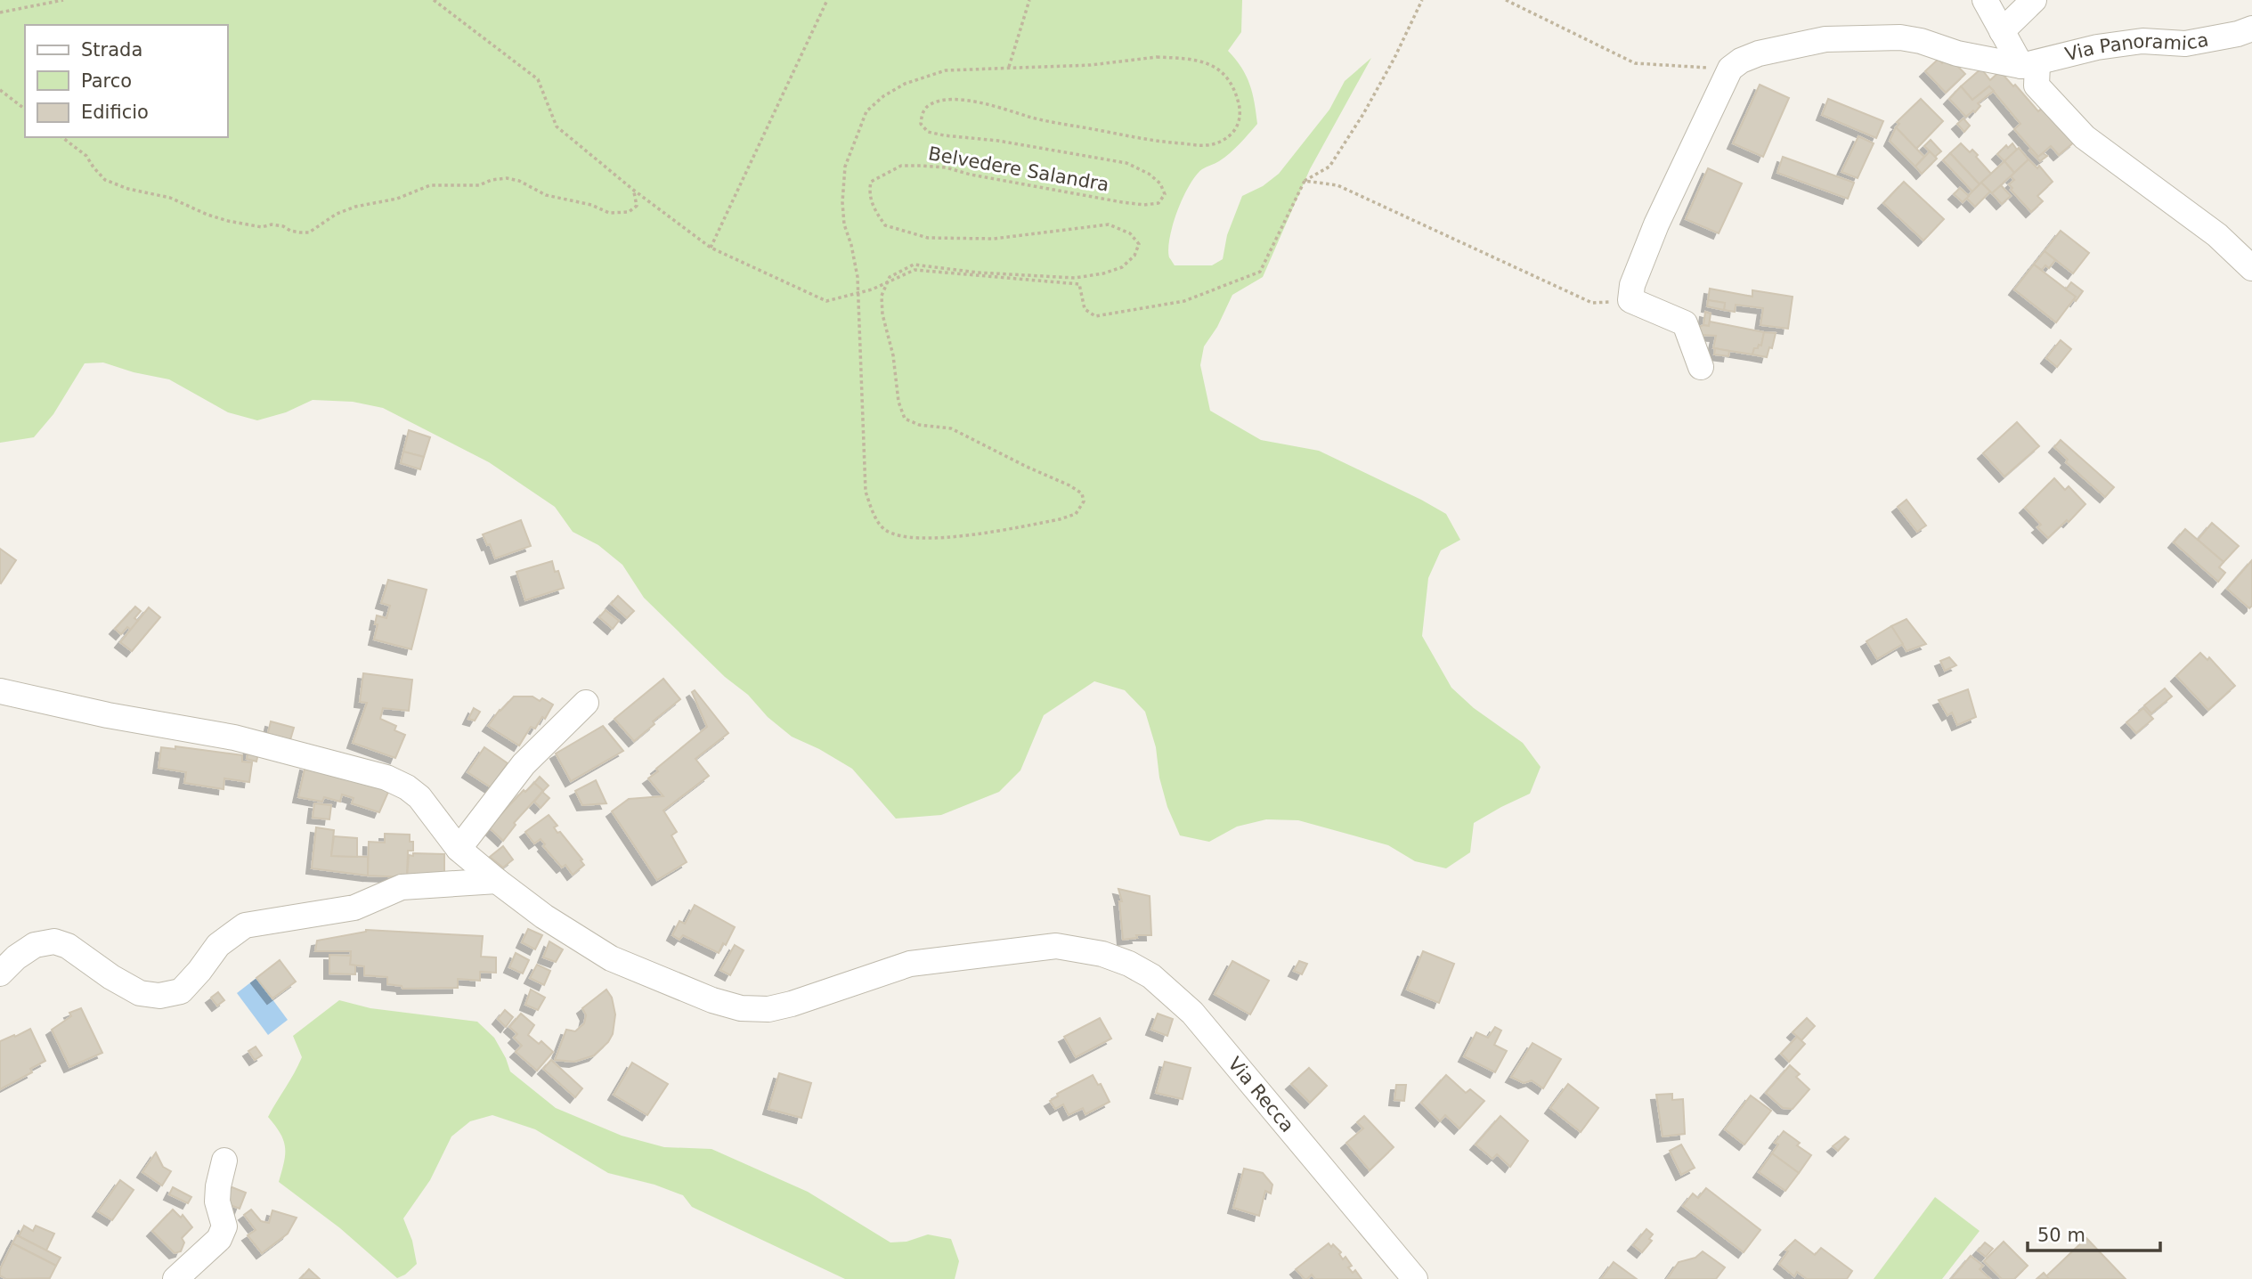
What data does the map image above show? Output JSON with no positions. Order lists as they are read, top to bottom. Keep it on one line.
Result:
{"streets":{"street":["Via Panoramica","Via Recca"],"path":["Belvedere Salandra"]},"legend":["Strada","Parco","Edificio"],"scale_bar":"50 m"}
